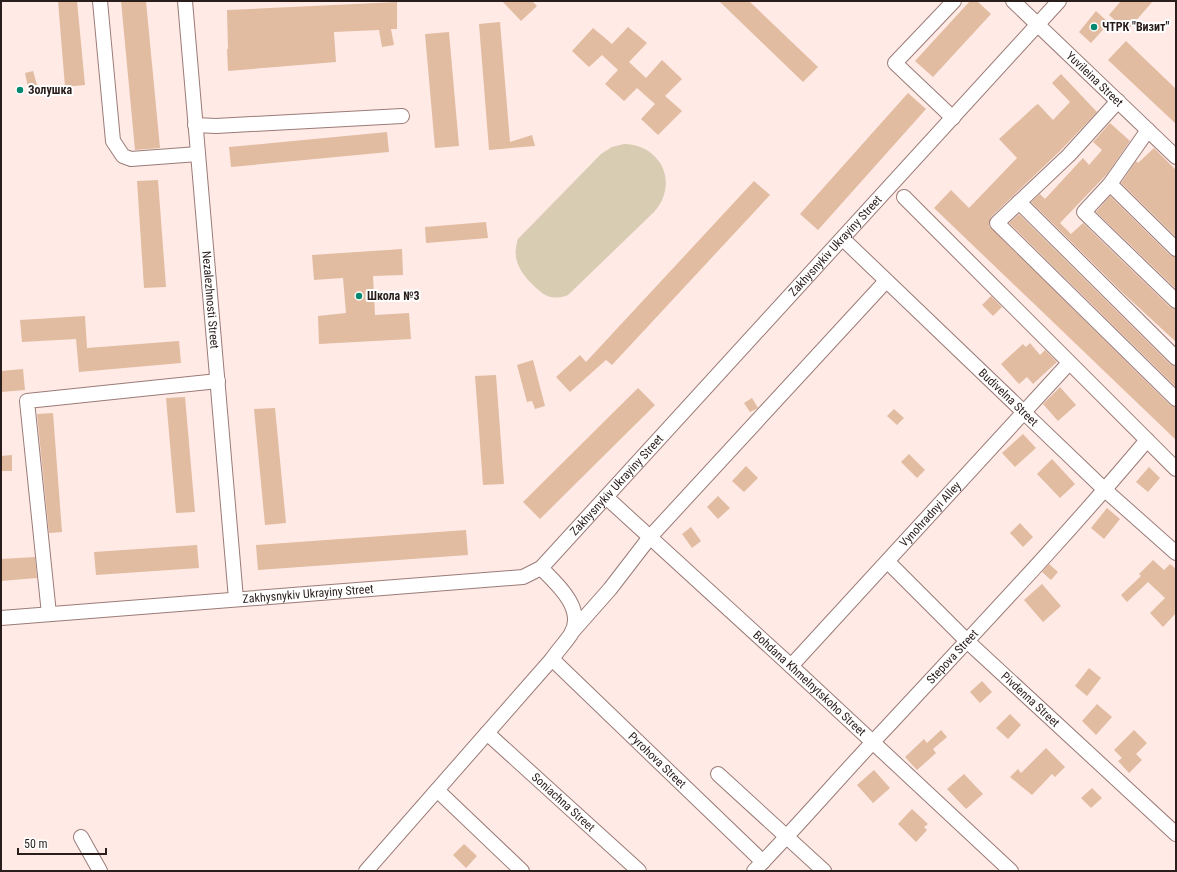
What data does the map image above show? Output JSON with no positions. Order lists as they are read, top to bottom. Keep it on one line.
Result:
{"streets":{"street":["Yuvileina Street","Zakhysnykiv Ukrayiny Street","Nezalezhnosti Street","Budivelna Street","Vynohradnyi Alley","Stepova Street","Bohdana Khmelnytskoho Street","Pivdenna Street","Pyrohova Street","Soniachna Street"]},"crossings":[["Yuvileina Street","Zakhysnykiv Ukrayiny Street"],["Zakhysnykiv Ukrayiny Street","Nezalezhnosti Street"],["Zakhysnykiv Ukrayiny Street","Budivelna Street"],["Zakhysnykiv Ukrayiny Street","Bohdana Khmelnytskoho Street"],["Budivelna Street","Vynohradnyi Alley"],["Budivelna Street","Stepova Street"],["Vynohradnyi Alley","Bohdana Khmelnytskoho Street"],["Vynohradnyi Alley","Pivdenna Street"],["Stepova Street","Bohdana Khmelnytskoho Street"],["Stepova Street","Pivdenna Street"],["Stepova Street","Pyrohova Street"]],"places":["ЧТРК \"Визит\"","Золушка","Школа №3"],"scale_bar":"50 m"}
